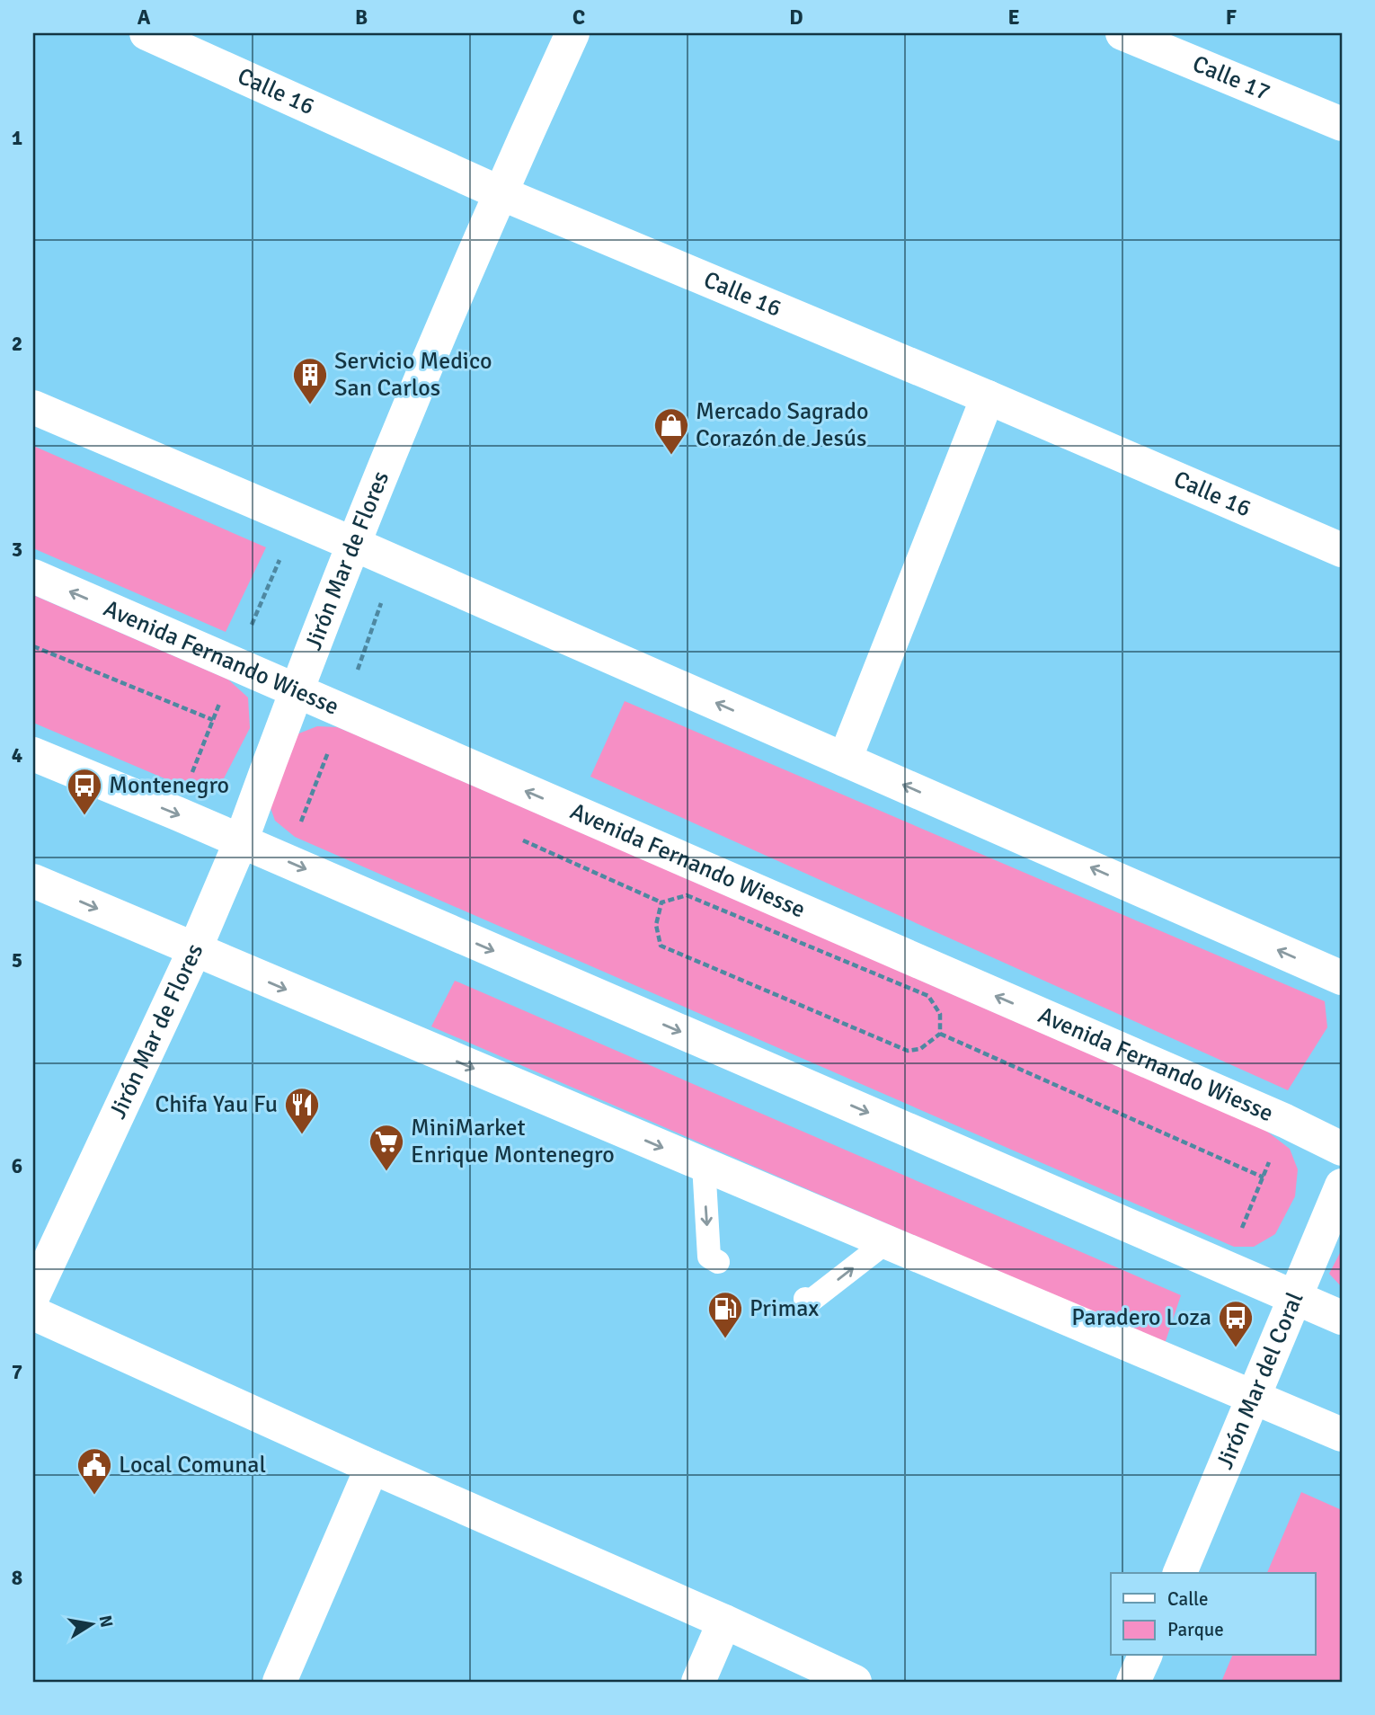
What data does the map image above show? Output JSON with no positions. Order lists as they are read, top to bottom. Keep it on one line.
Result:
{"streets":{"main road":["Calle 17","Calle 16","Jirón Mar de Flores","Avenida Fernando Wiesse","Jirón Mar del Coral"]},"crossings":[["Calle 16","Jirón Mar de Flores"],["Jirón Mar de Flores","Avenida Fernando Wiesse"]],"places":{"building":["Servicio Medico San Carlos"],"shop":["Mercado Sagrado Corazón de Jesús"],"bus stop":["Montenegro","Paradero Loza"],"restaurant":["Chifa Yau Fu"],"supermarket":["MiniMarket Enrique Montenegro"],"fuel station":["Primax"],"public building":["Local Comunal"]},"legend":["Calle","Parque"],"north":"right","grid":{"columns":["A","B","C","D","E","F"],"rows":["1","2","3","4","5","6","7","8"]}}
